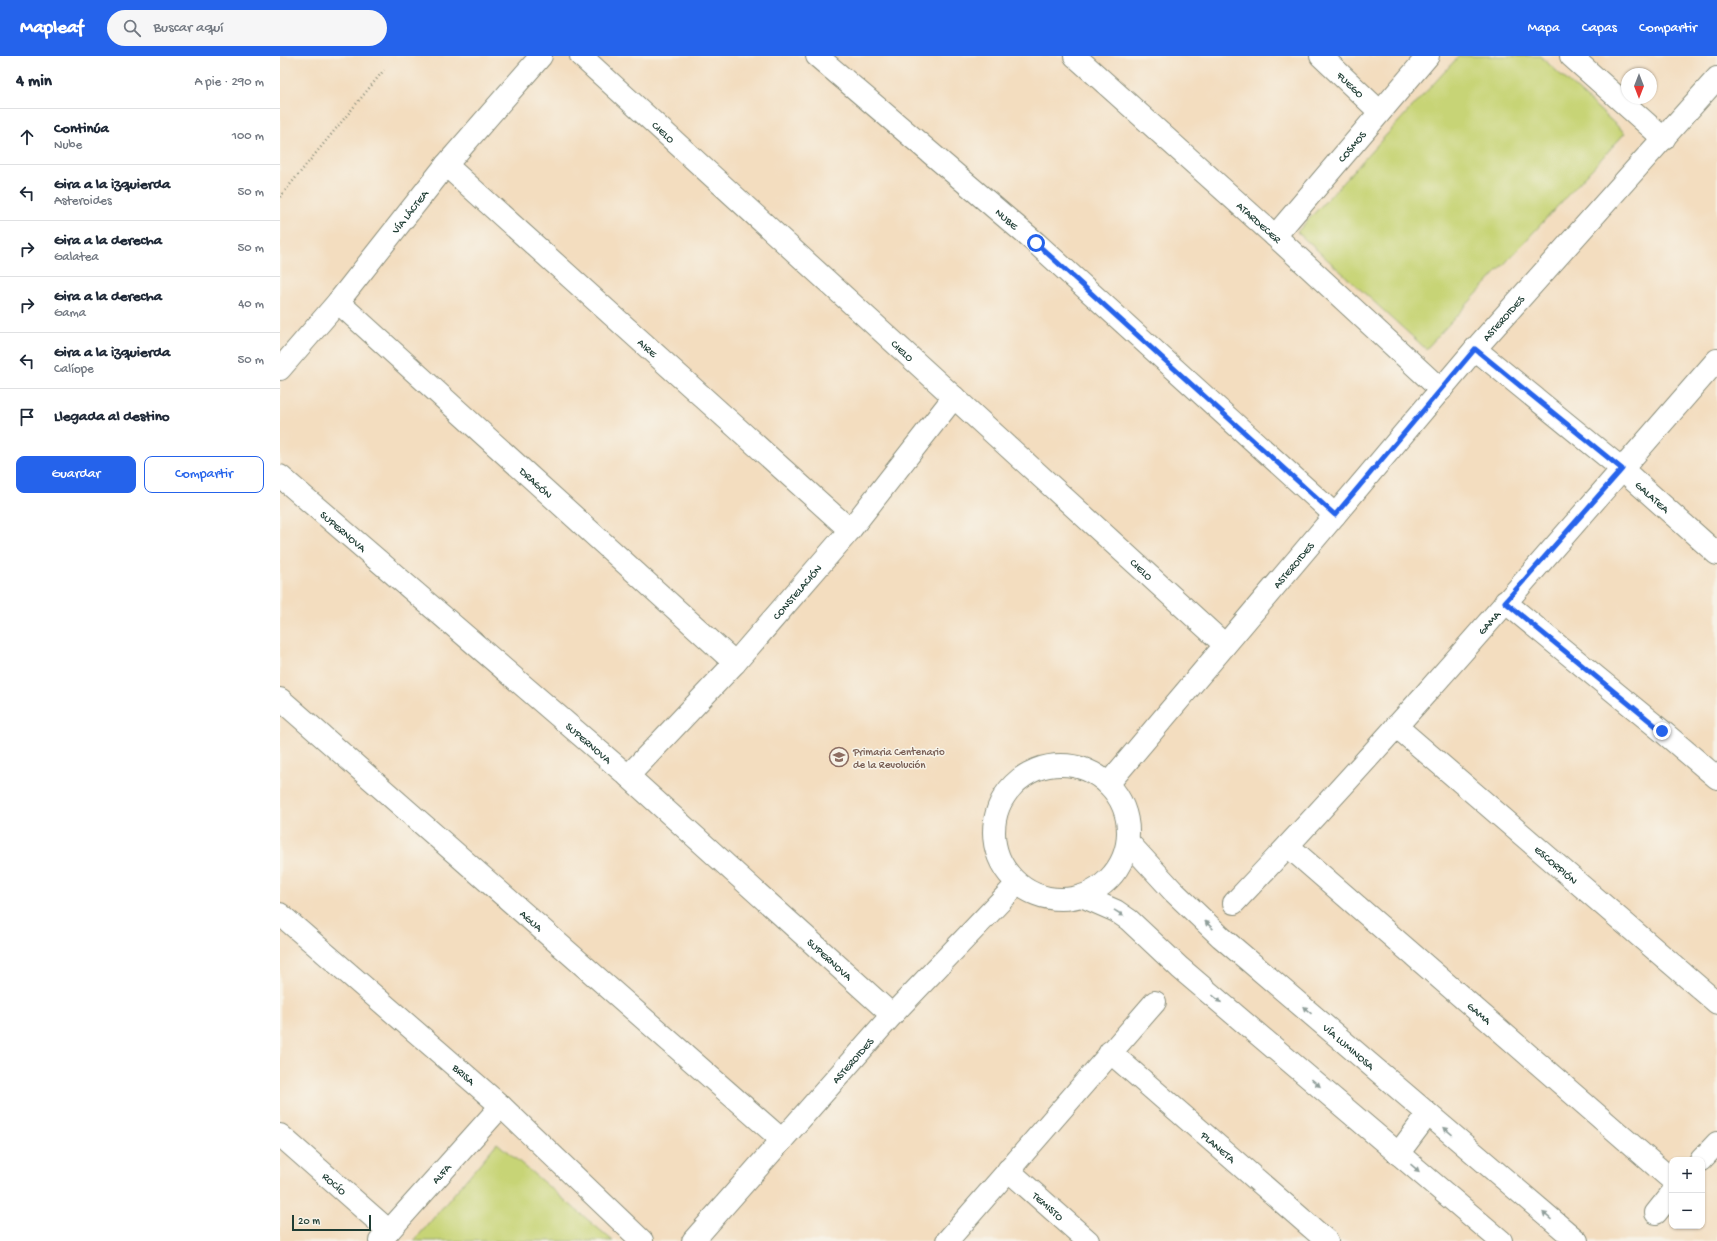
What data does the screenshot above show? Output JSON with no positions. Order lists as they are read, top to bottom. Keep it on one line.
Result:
{"streets":{"street":["FUEGO","CIELO","COSMOS","VÍA LÁCTEA","NUBE","ATARDECER","ASTEROIDES","AIRE","DRAGÓN","GALATEA","SUPERNOVA","CONSTELACIÓN","GAMA","ESCORPIÓN","AGUA","VÍA LUMINOSA","BRISA","PLANETA","ALFA","ROCÍO","TEMISTO"]},"crossings":[["FUEGO","COSMOS"],["CIELO","ASTEROIDES"],["CIELO","CONSTELACIÓN"],["COSMOS","ATARDECER"],["VÍA LÁCTEA","AIRE"],["VÍA LÁCTEA","DRAGÓN"],["NUBE","ASTEROIDES"],["ATARDECER","ASTEROIDES"],["ASTEROIDES","GALATEA"],["ASTEROIDES","SUPERNOVA"],["ASTEROIDES","AGUA"],["ASTEROIDES","VÍA LUMINOSA"],["AIRE","CONSTELACIÓN"],["DRAGÓN","CONSTELACIÓN"],["GALATEA","GAMA"],["SUPERNOVA","CONSTELACIÓN"],["GAMA","ESCORPIÓN"],["BRISA","ALFA"],["ALFA","ROCÍO"]],"places":{"school or university":["Primaria Centenario de la Revolución"]},"scale_bar":"20 m","north":"bottom","page":{"header":"Mapleaf","search":"Buscar aquí","nav":["Mapa","Capas","Compartir"],"heading":["4 min","A pie · 290 m"],"list":[["Continúa","Nube","100 m"],["Gira a la izquierda","Asteroides","50 m"],["Gira a la derecha","Galatea","50 m"],["Gira a la derecha","Gama","40 m"],["Gira a la izquierda","Calíope","50 m"],"Llegada al destino"],"buttons":["Guardar","Compartir"],"map_buttons":["+","−"],"scale":"20 m"}}
